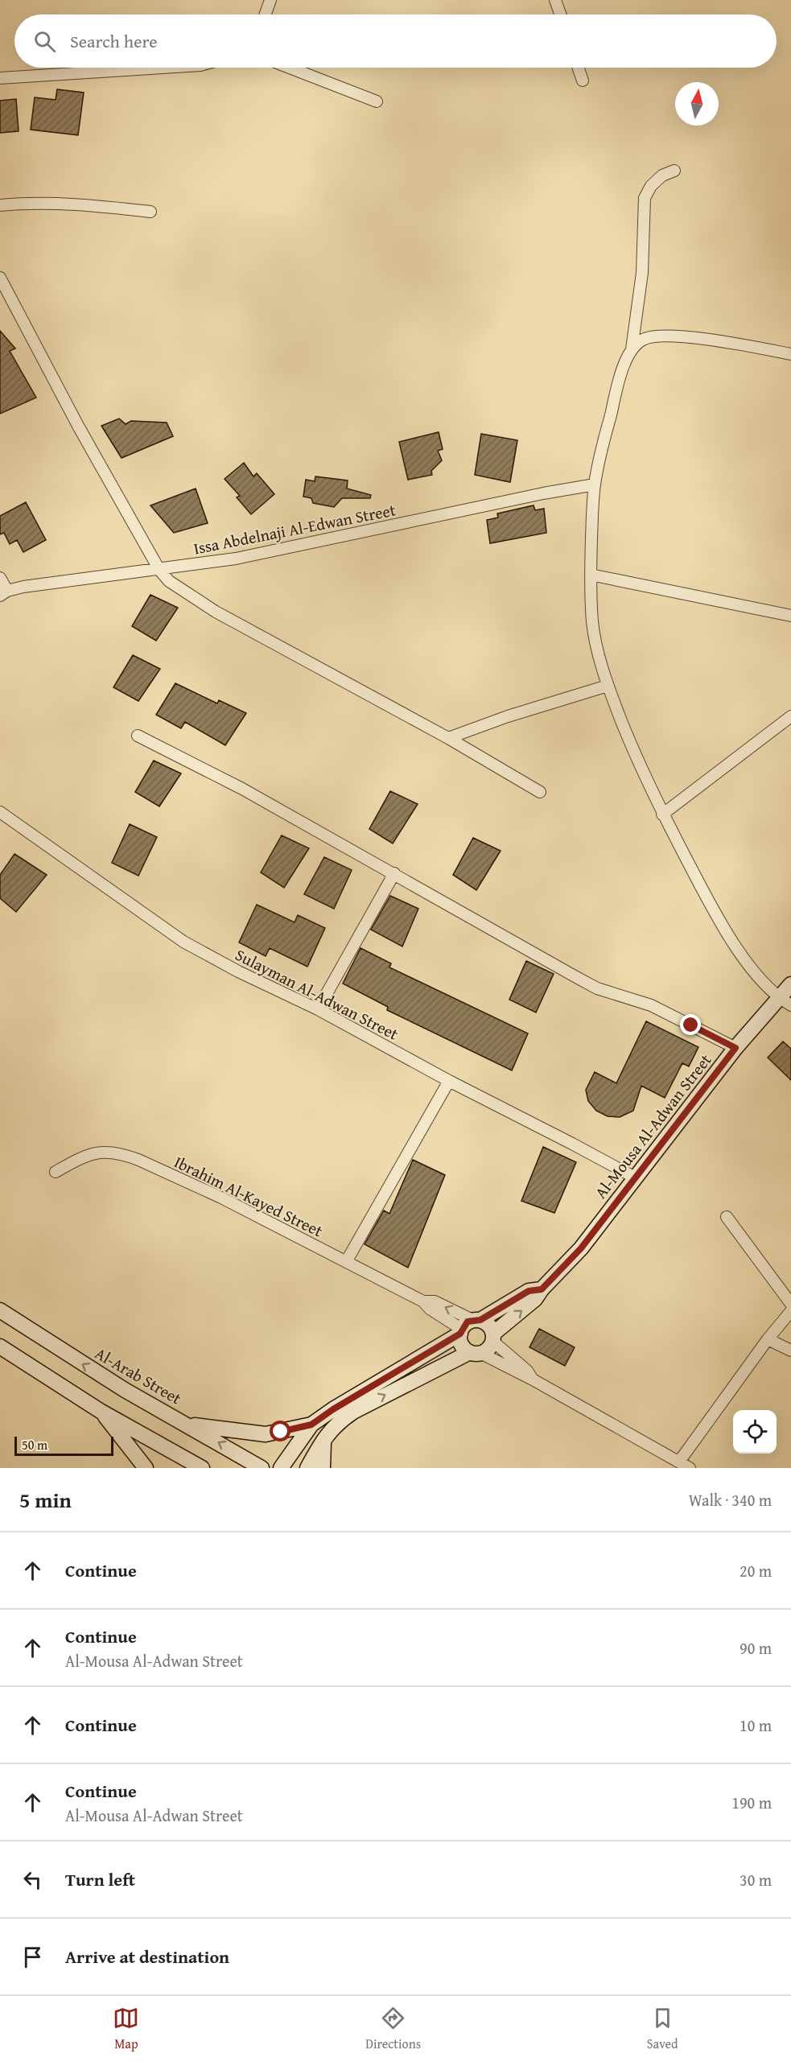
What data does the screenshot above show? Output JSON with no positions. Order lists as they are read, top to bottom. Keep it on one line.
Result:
{"streets":{"street":["Issa Abdelnaji Al-Edwan Street","Sulayman Al-Adwan Street","Al-Mousa Al-Adwan Street","Ibrahim Al-Kayed Street","Al-Arab Street"]},"crossings":[["Sulayman Al-Adwan Street","Al-Mousa Al-Adwan Street"],["Al-Mousa Al-Adwan Street","Ibrahim Al-Kayed Street"]],"scale_bar":"50 m","north":"top","page":{"search":"Search here","scale":"50 m","heading":["5 min","Walk · 340 m"],"list":[["Continue","20 m"],["Continue","Al-Mousa Al-Adwan Street","90 m"],["Continue","10 m"],["Continue","Al-Mousa Al-Adwan Street","190 m"],["Turn left","30 m"],"Arrive at destination"],"nav":["Map","Directions","Saved"]}}
